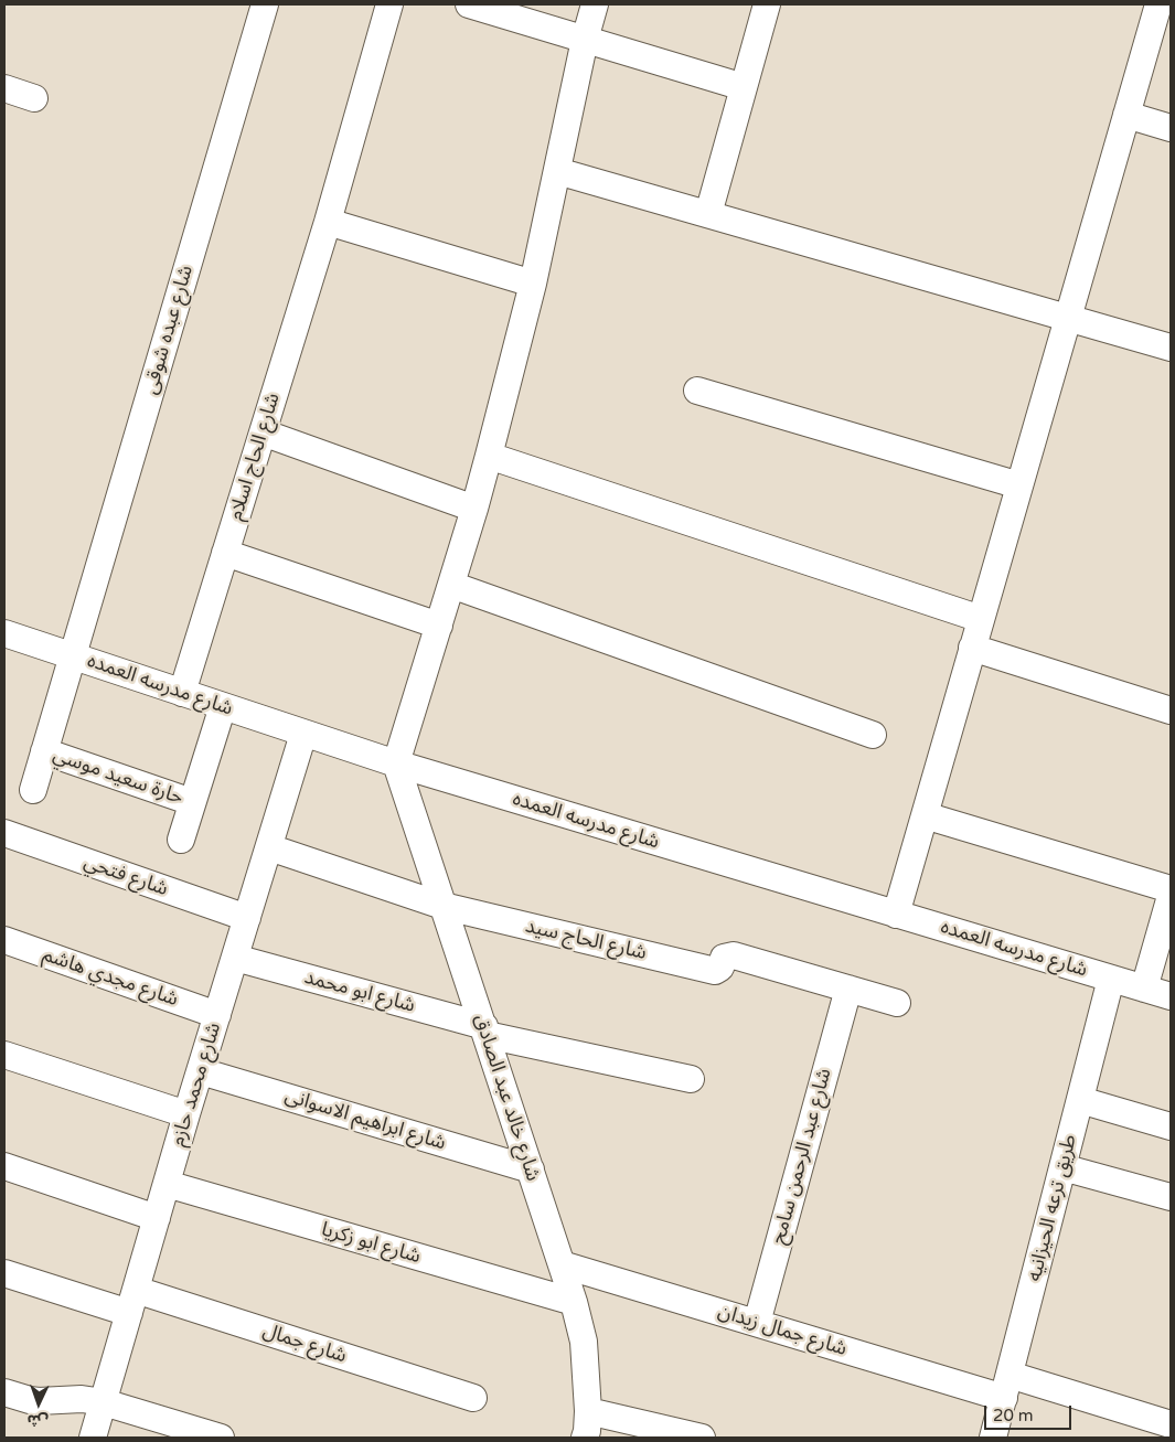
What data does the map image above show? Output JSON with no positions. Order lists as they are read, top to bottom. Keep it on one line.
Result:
{"streets":{"street":["شارع عبده شوقى","شارع الحاج اسلام","شارع مدرسه العمده","حارة سعيد موسي","شارع فتحي","شارع الحاج سيد","شارع مجدي هاشم","شارع ابو محمد","شارع محمد حازم","شارع خالد عبد الصادق","شارع ابراهيم الاسوانى","شارع عبد الرحمن سامح","طريق ترعه الحيزانيه","شارع ابو زكريا","شارع جمال زيدان","شارع جمال"]},"crossings":[["شارع عبده شوقى","شارع مدرسه العمده"],["شارع عبده شوقى","حارة سعيد موسي"],["شارع الحاج اسلام","شارع مدرسه العمده"],["شارع مدرسه العمده","شارع محمد حازم"],["شارع مدرسه العمده","شارع خالد عبد الصادق"],["شارع مدرسه العمده","طريق ترعه الحيزانيه"],["شارع فتحي","شارع محمد حازم"],["شارع الحاج سيد","شارع محمد حازم"],["شارع الحاج سيد","شارع خالد عبد الصادق"],["شارع الحاج سيد","شارع عبد الرحمن سامح"],["شارع مجدي هاشم","شارع محمد حازم"],["شارع ابو محمد","شارع محمد حازم"],["شارع ابو محمد","شارع خالد عبد الصادق"],["شارع محمد حازم","شارع ابراهيم الاسوانى"],["شارع محمد حازم","شارع ابو زكريا"],["شارع محمد حازم","شارع جمال"],["شارع خالد عبد الصادق","شارع ابراهيم الاسوانى"],["شارع خالد عبد الصادق","شارع ابو زكريا"],["شارع خالد عبد الصادق","شارع جمال زيدان"],["شارع عبد الرحمن سامح","شارع جمال زيدان"],["طريق ترعه الحيزانيه","شارع جمال زيدان"]],"scale_bar":"20 m","north":"bottom"}
